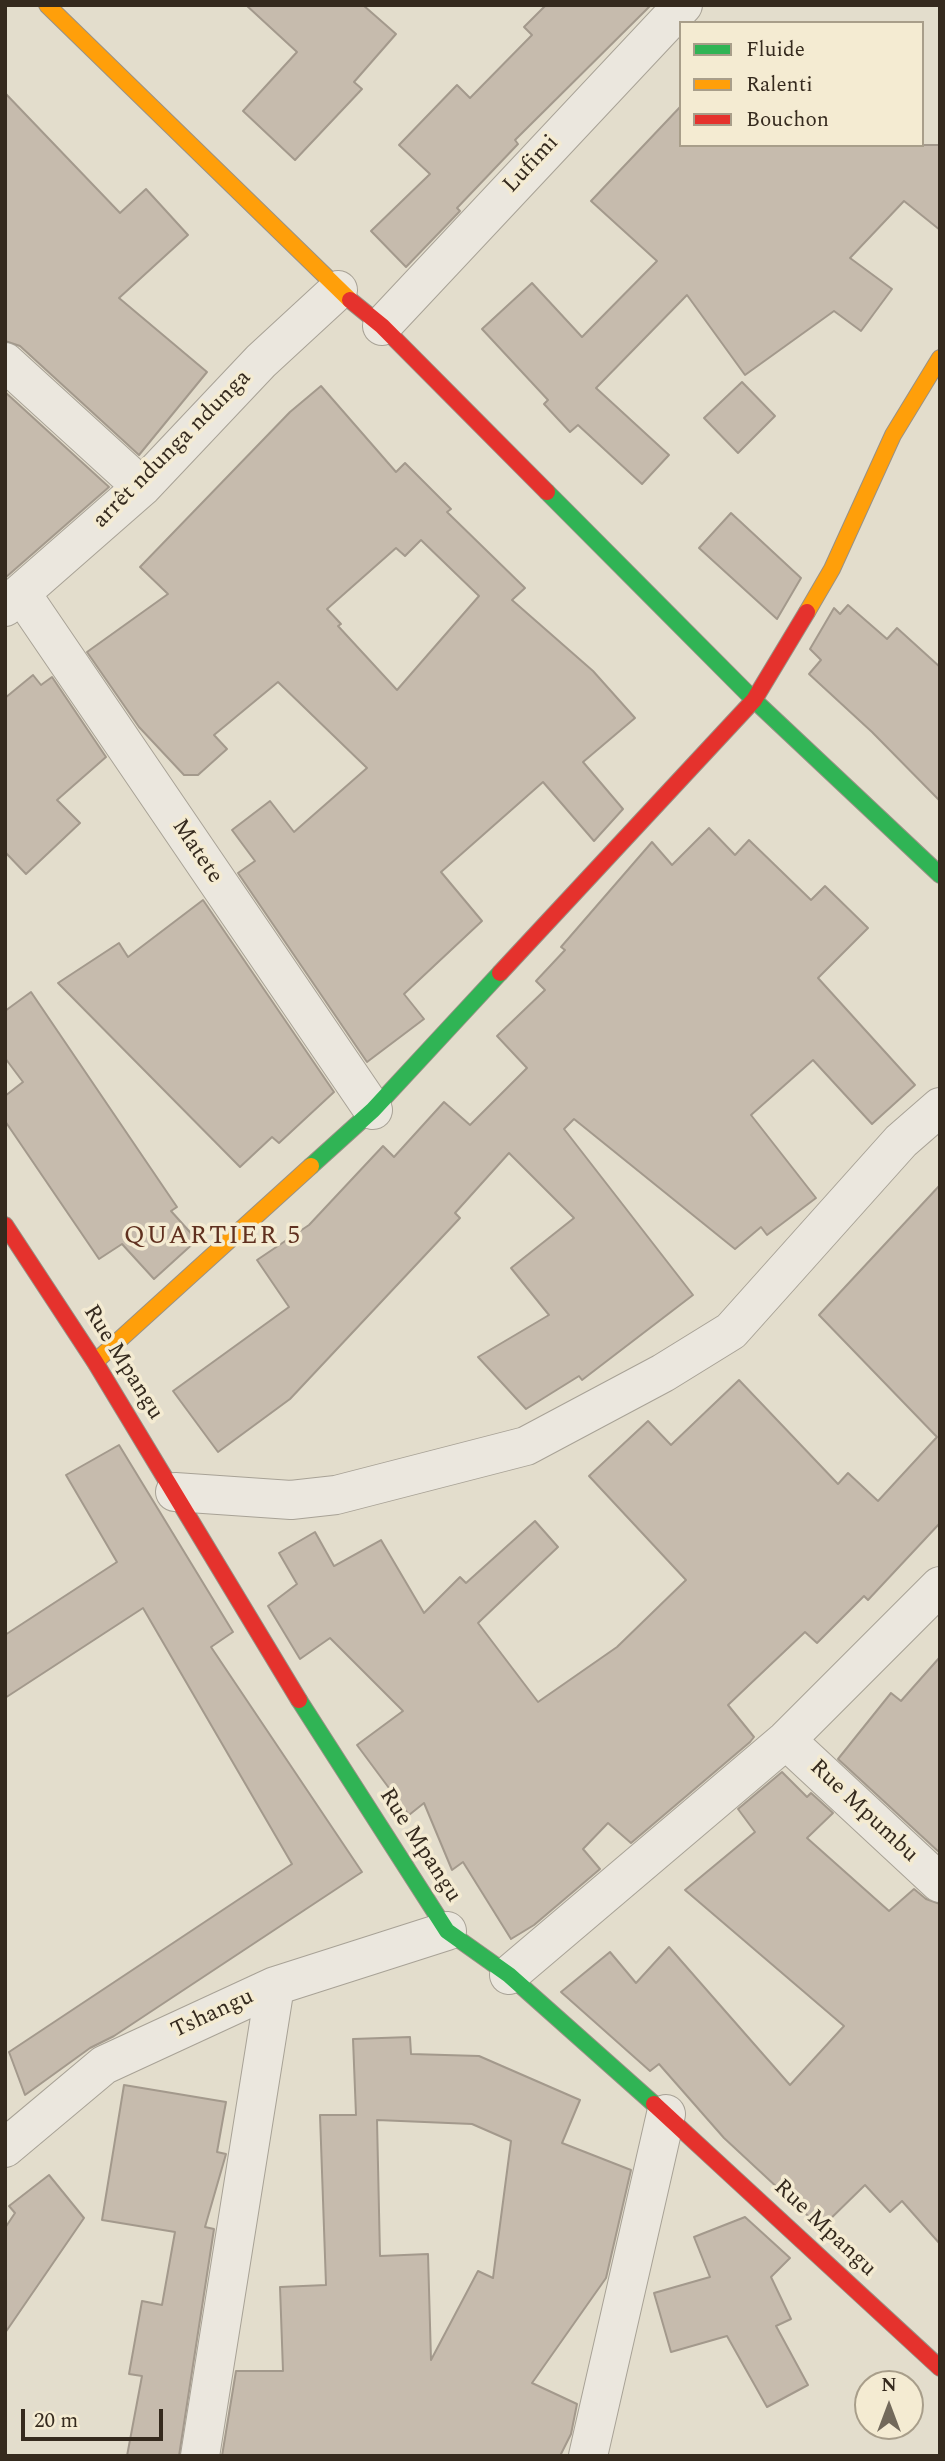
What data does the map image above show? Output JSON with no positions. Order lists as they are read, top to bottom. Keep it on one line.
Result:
{"streets":{"street":["Lufimi","arrêt ndunga ndunga","Matete","Rue Mpangu","Rue Mpumbu","Tshangu"]},"crossings":[["arrêt ndunga ndunga","Matete"],["Rue Mpangu","Tshangu"]],"districts":["QUARTIER 5"],"legend":["Fluide","Ralenti","Bouchon"],"scale_bar":"20 m","north":"top"}
